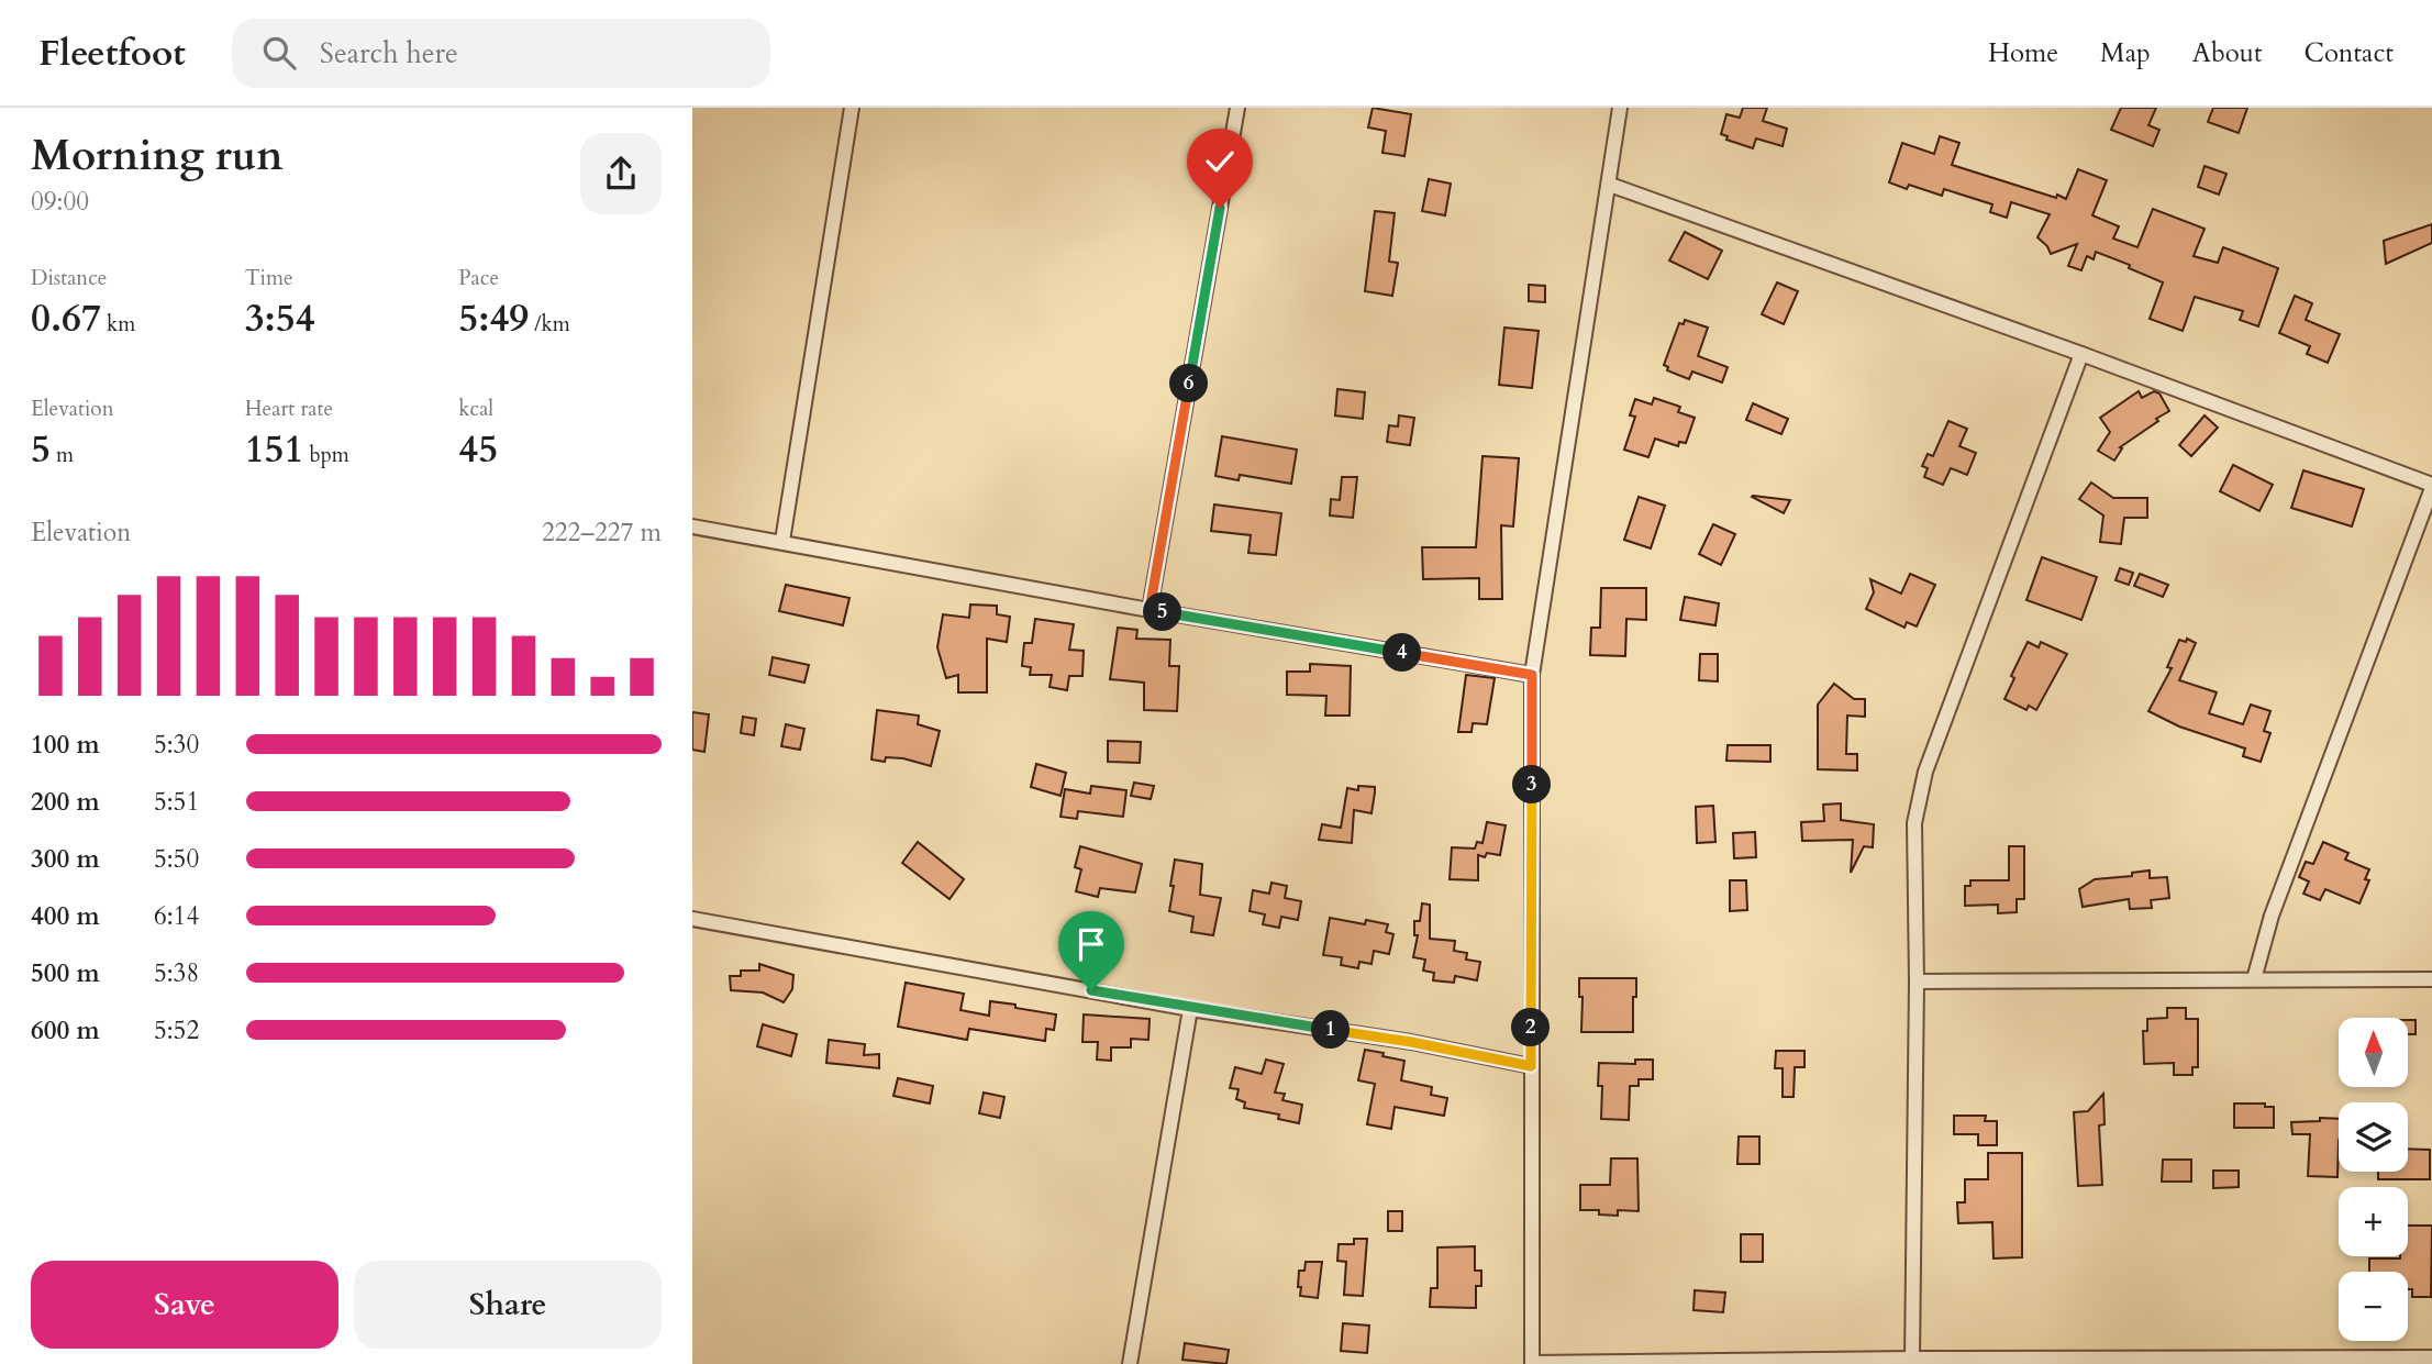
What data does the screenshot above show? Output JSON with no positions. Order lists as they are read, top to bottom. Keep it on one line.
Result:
{"north":"top","page":{"header":"Fleetfoot","search":"Search here","nav":["Home","Map","About","Contact"],"heading":["Morning run","09:00"],"stats":[["Distance","0.67 km"],["Time","3:54"],["Pace","5:49 /km"],["Elevation","5 m"],["Heart rate","151 bpm"],["kcal","45"]],"pins":["6","5","4","3","2","1"],"chart":["Elevation","222–227 m"],"list":[{"name":"100 m","note":"5:30"},{"name":"200 m","note":"5:51"},{"name":"300 m","note":"5:50"},{"name":"400 m","note":"6:14"},{"name":"500 m","note":"5:38"},{"name":"600 m","note":"5:52"}],"map_buttons":["+","−"],"buttons":["Save","Share"]}}
